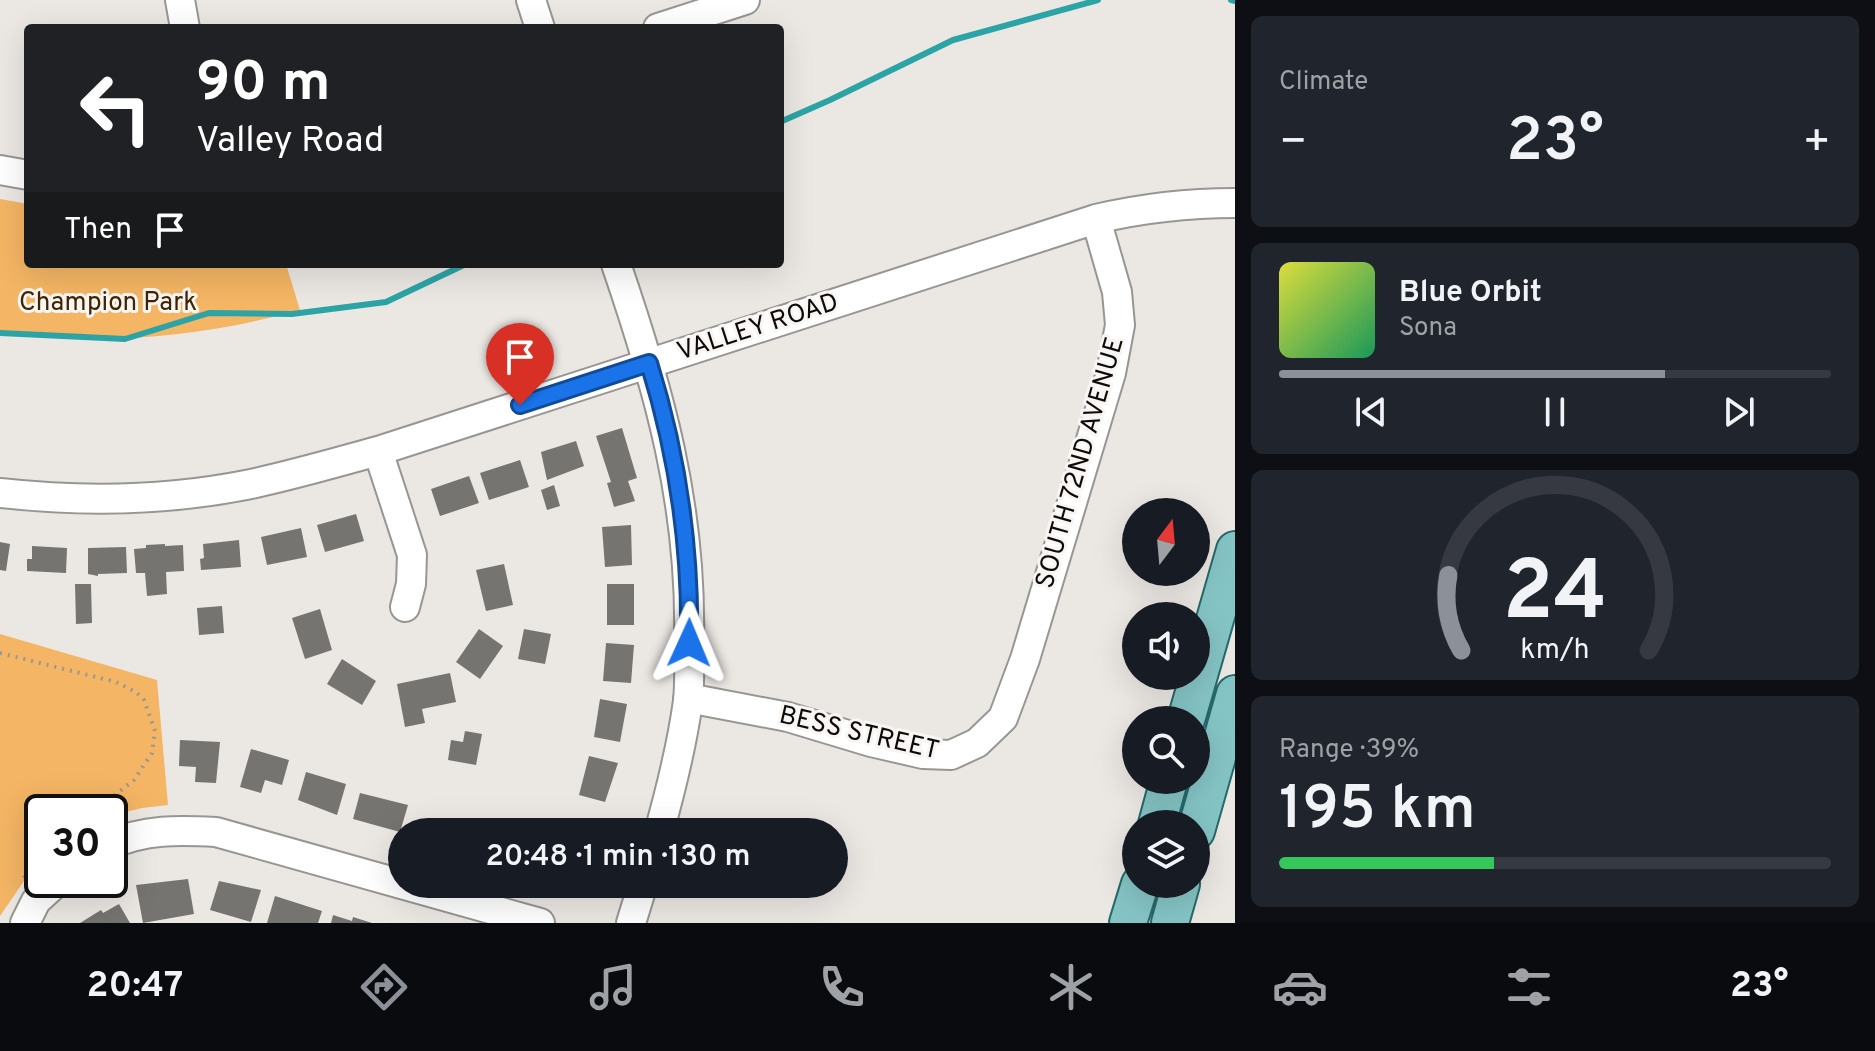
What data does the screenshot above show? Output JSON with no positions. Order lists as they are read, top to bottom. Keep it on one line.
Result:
{"streets":{"street":["VALLEY ROAD","SOUTH 72ND AVENUE","BESS STREET"]},"crossings":[["VALLEY ROAD","SOUTH 72ND AVENUE"],["SOUTH 72ND AVENUE","BESS STREET"]],"parks":["Champion Park"],"north":"top","page":{"tile":["Climate",["Range · 39%","195 km"]],"turn":["90 m","Valley Road"],"heat":["−","23°","+"],"then":"Then","song":["Blue Orbit","Sona"],"limit":"30","trip":"20:48 · 1 min · 130 m","tabs":["20:47","23°"],"gauge":["24","km/h"]}}
